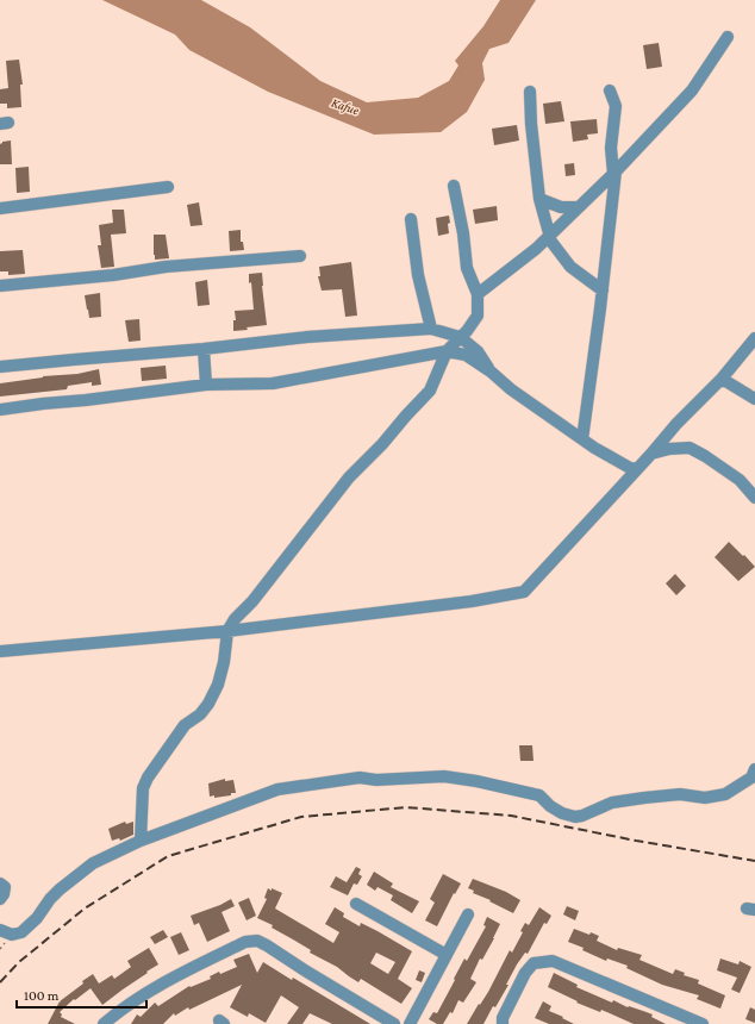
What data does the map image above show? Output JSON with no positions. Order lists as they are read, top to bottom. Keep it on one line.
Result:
{"water":["Kafue"],"scale_bar":"100 m"}
